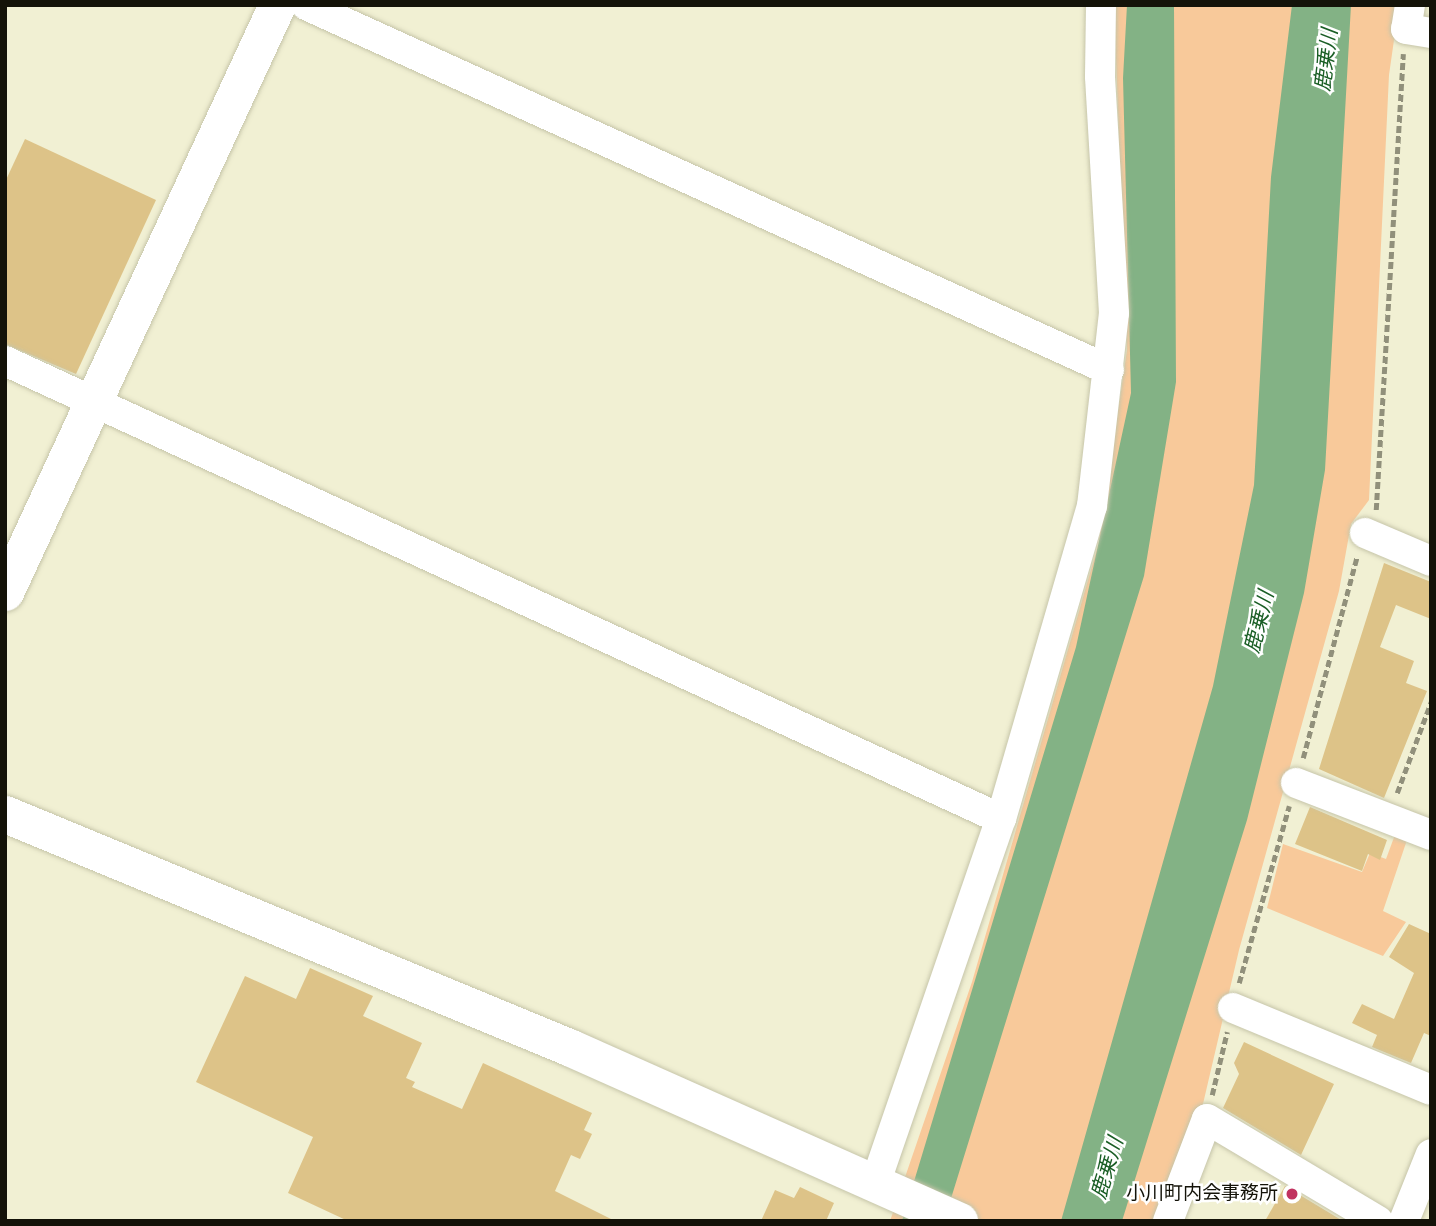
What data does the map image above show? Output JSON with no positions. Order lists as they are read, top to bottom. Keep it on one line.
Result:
{"water":["鹿乗川"],"places":["小川町内会事務所"]}
